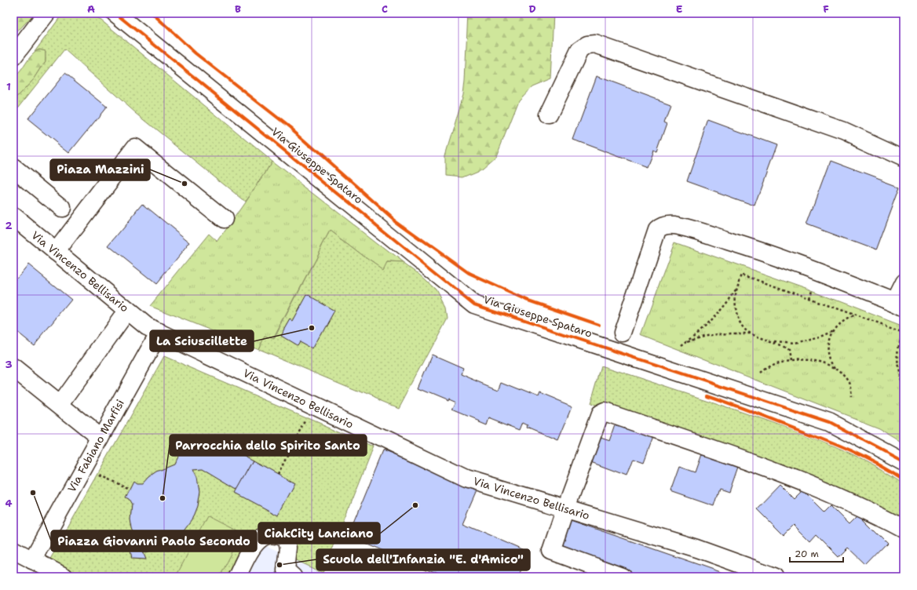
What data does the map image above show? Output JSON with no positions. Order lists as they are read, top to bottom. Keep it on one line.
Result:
{"streets":{"street":["Via Giuseppe Spataro","Via Vincenzo Bellisario","Via Fabiano Marfisi"]},"crossings":[["Via Vincenzo Bellisario","Via Fabiano Marfisi"]],"places":["Piaza Mazzini","La Sciuscillette","Piazza Giovanni Paolo Secondo","Parrocchia dello Spirito Santo","CiakCity Lanciano","Scuola dell'Infanzia \"E. d'Amico\""],"scale_bar":"20 m","grid":{"columns":["A","B","C","D","E","F"],"rows":["1","2","3","4"]}}
